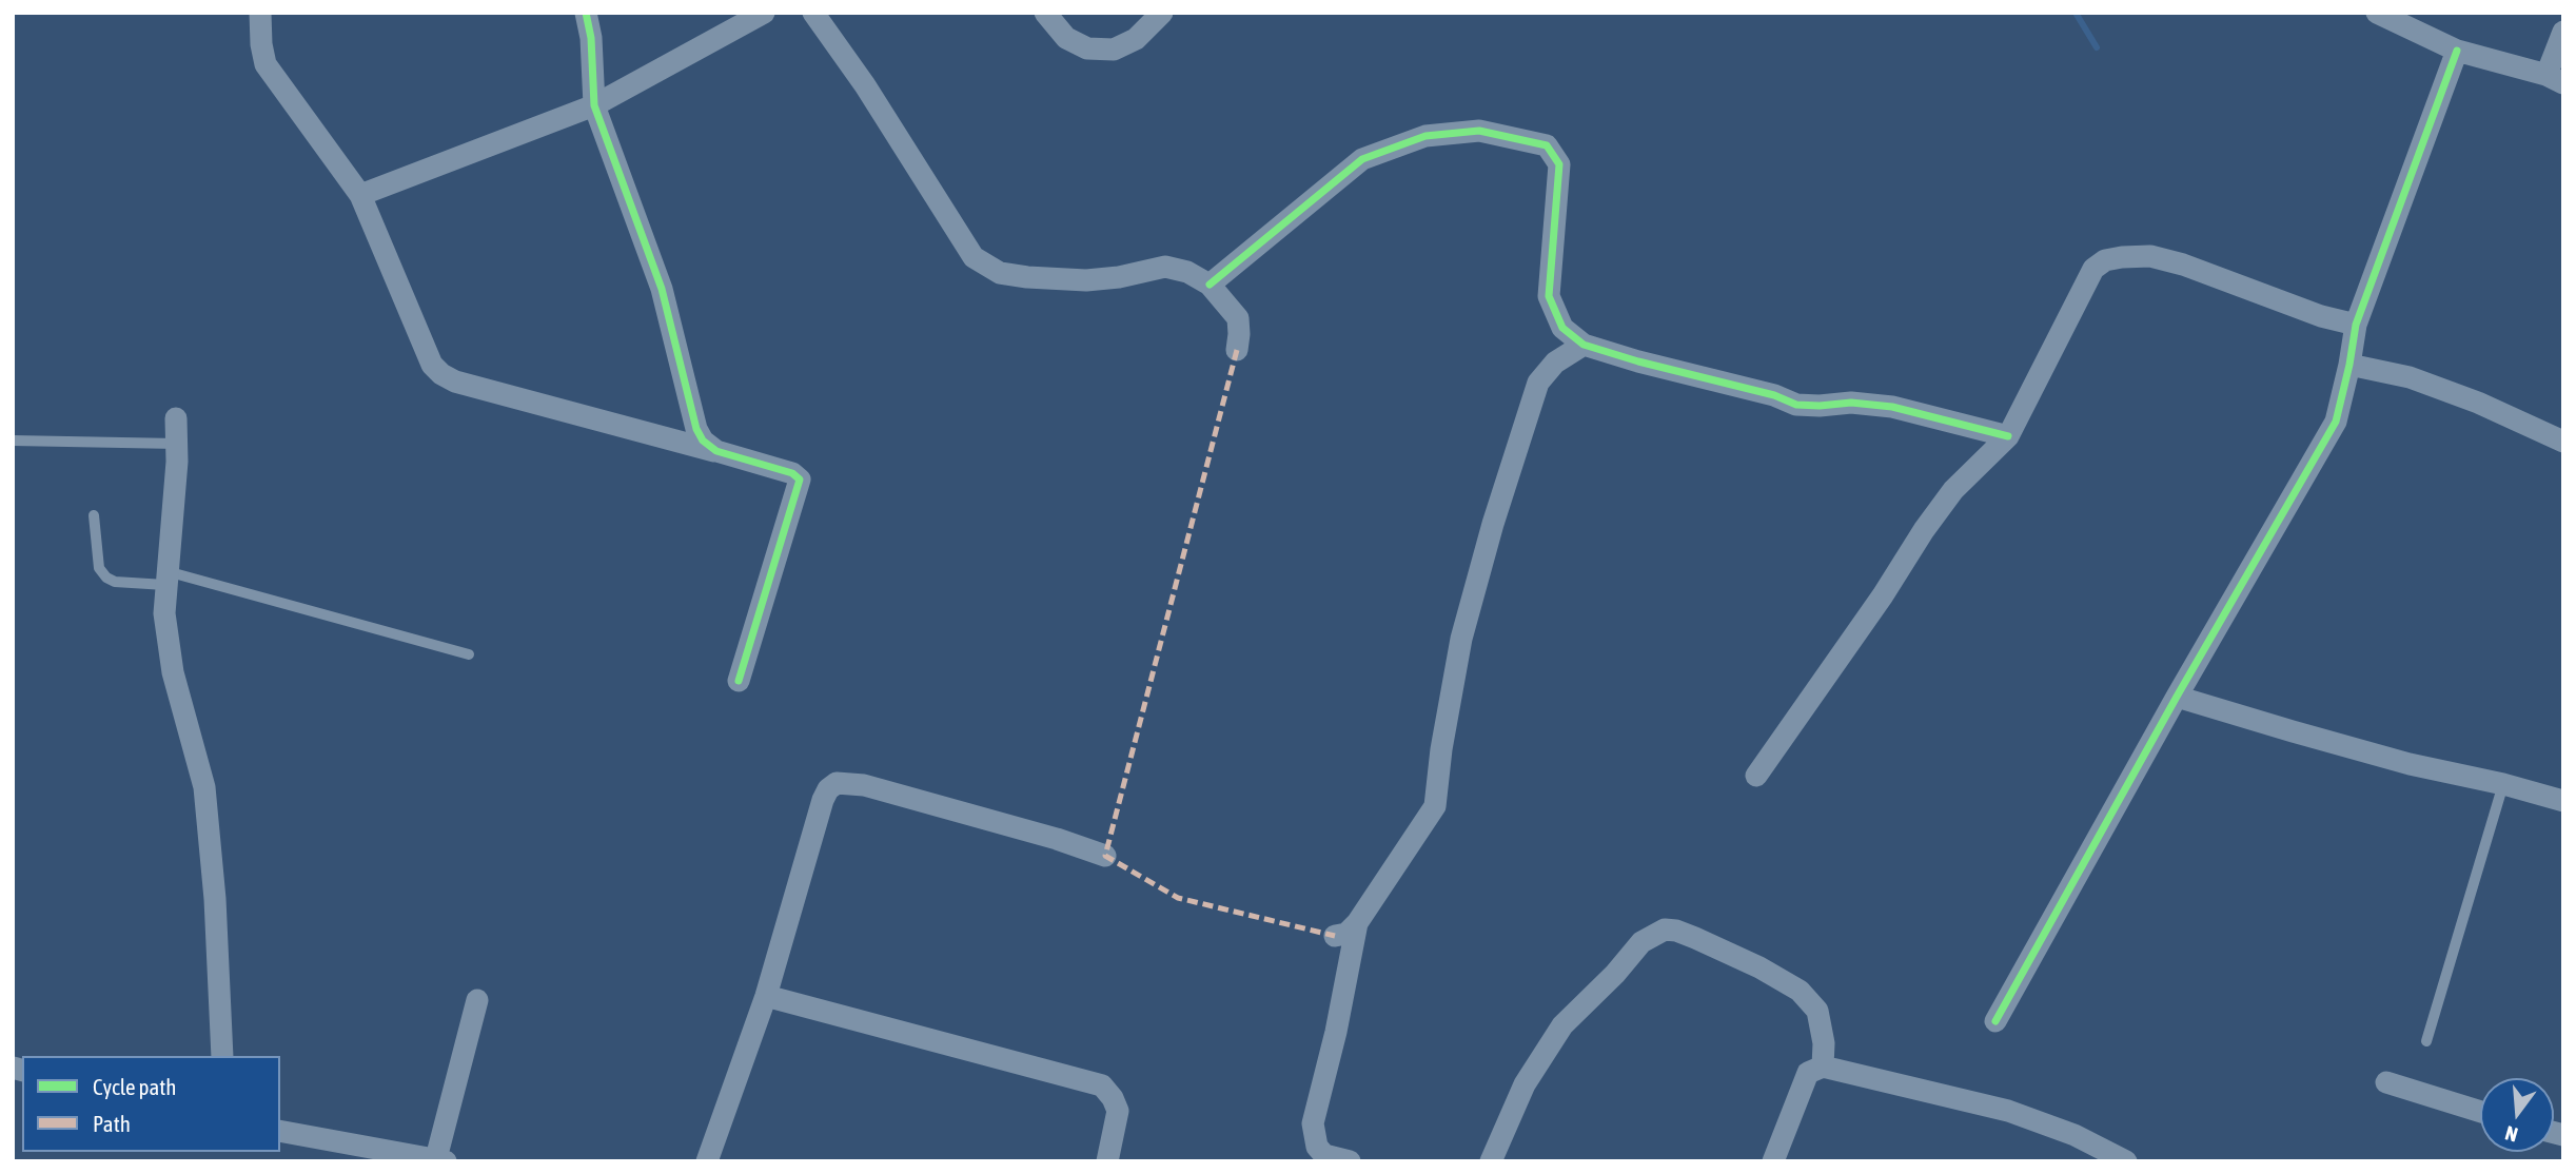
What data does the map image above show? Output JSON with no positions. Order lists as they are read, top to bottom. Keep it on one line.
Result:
{"legend":["Cycle path","Path"],"north":"bottom"}
